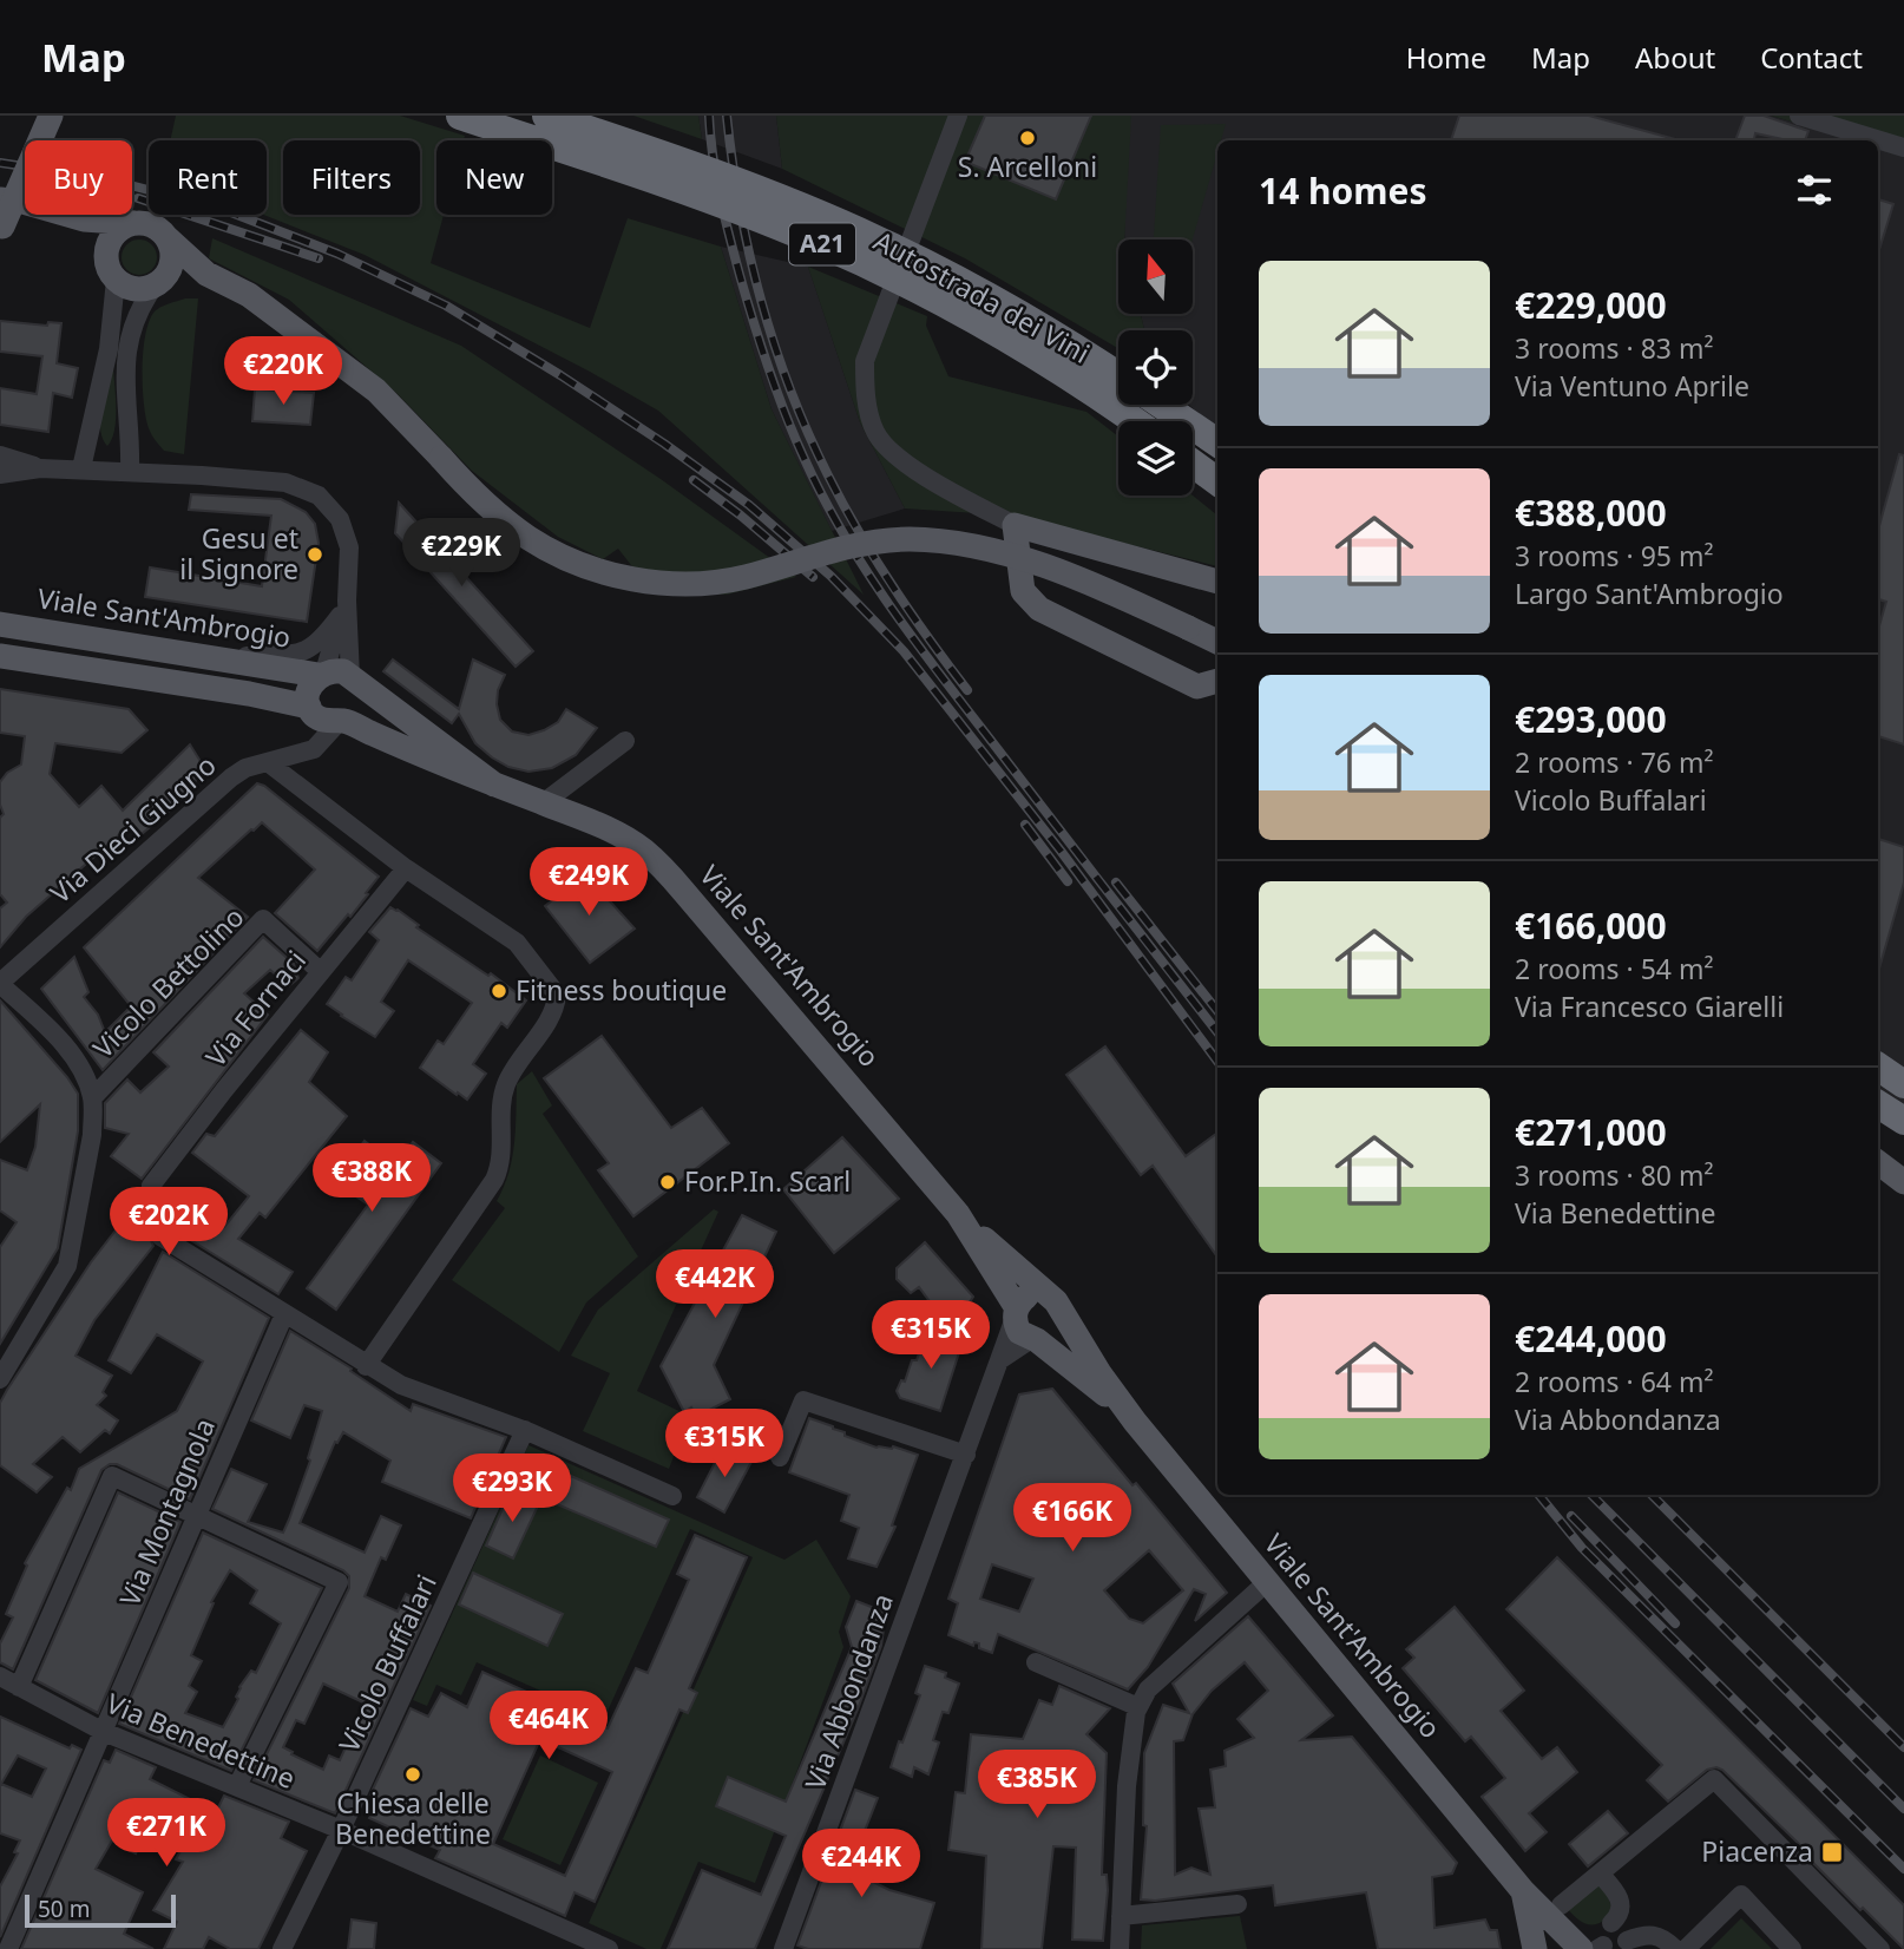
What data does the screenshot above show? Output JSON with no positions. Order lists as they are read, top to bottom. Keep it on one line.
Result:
{"streets":{"highway":["A21","Autostrada dei Vini"],"main road":["Viale Sant'Ambrogio"],"street":["Via Dieci Giugno","Vicolo Bettolino","Via Fornaci","Via Montagnola","Vicolo Buffalari","Via Abbondanza","Via Benedettine"]},"crossings":[["Viale Sant'Ambrogio","Via Dieci Giugno"],["Viale Sant'Ambrogio","Via Abbondanza"],["Vicolo Bettolino","Via Fornaci"],["Via Montagnola","Via Benedettine"],["Vicolo Buffalari","Via Benedettine"]],"places":{"other":["S. Arcelloni","Gesu et il Signore","Fitness boutique","For.P.In. Scarl","Chiesa delle Benedettine"],"transit":["Piacenza"]},"scale_bar":"50 m","north":"top","page":{"header":"Map","nav":["Home","Map","About","Contact"],"chip":["Buy","Rent","Filters","New"],"heading":"14 homes","list":[{"name":"€229,000","note":"3 rooms · 83 m² · Via Ventuno Aprile"},{"name":"€388,000","note":"3 rooms · 95 m² · Largo Sant'Ambrogio"},{"name":"€293,000","note":"2 rooms · 76 m² · Vicolo Buffalari"},{"name":"€166,000","note":"2 rooms · 54 m² · Via Francesco Giarelli"},{"name":"€271,000","note":"3 rooms · 80 m² · Via Benedettine"},{"name":"€244,000","note":"2 rooms · 64 m² · Via Abbondanza"}],"price":["€220K","€229K","€249K","€388K","€202K","€442K","€315K","€315K","€293K","€166K","€464K","€385K","€271K","€244K"],"scale":"50 m"}}
